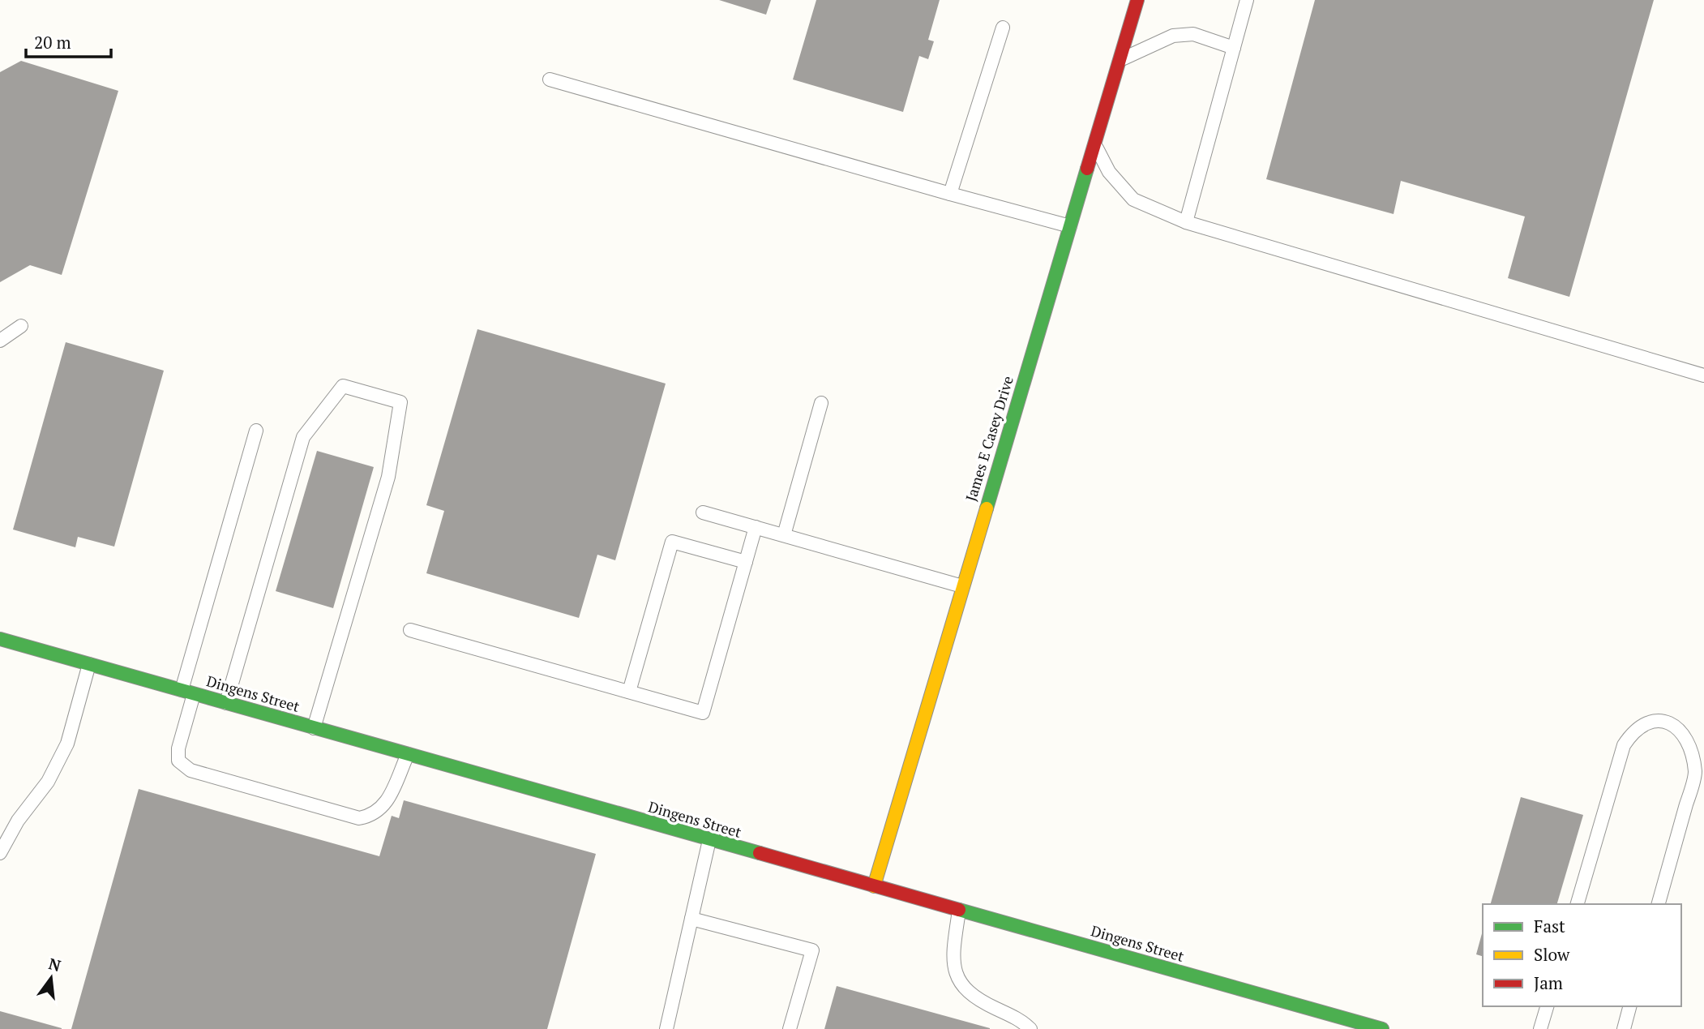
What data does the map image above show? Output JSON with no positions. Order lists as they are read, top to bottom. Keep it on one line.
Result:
{"streets":{"street":["James E Casey Drive","Dingens Street"]},"crossings":[["James E Casey Drive","Dingens Street"]],"legend":["Fast","Slow","Jam"],"scale_bar":"20 m","north":"top"}
